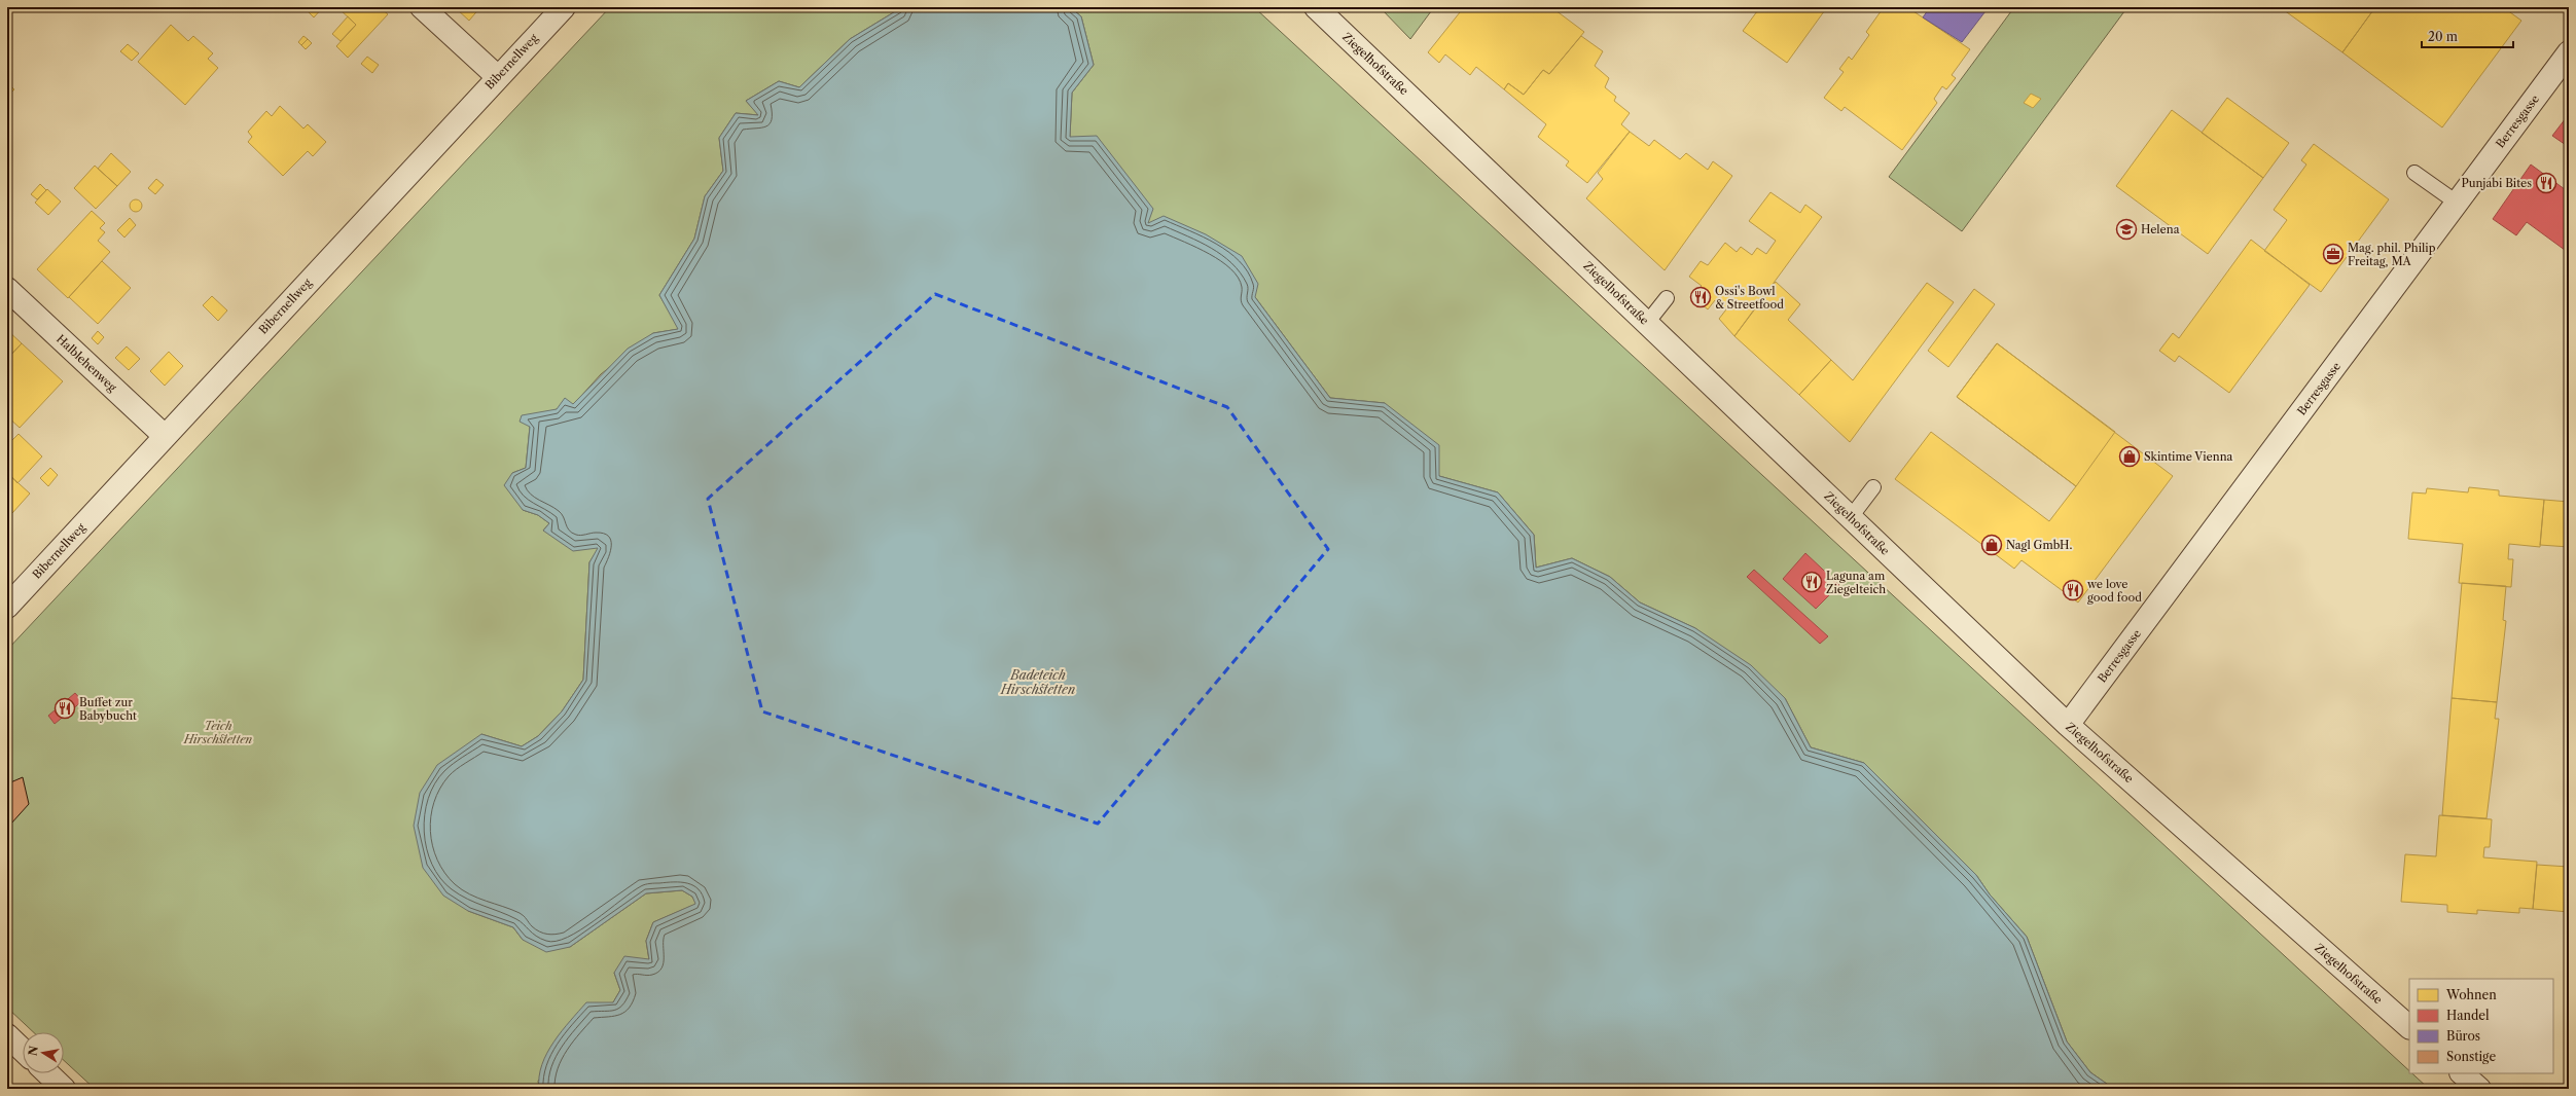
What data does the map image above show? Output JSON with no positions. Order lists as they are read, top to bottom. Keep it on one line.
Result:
{"streets":{"street":["Bibernellweg","Ziegelhofstraße","Berresgasse","Halblehenweg"]},"crossings":[["Bibernellweg","Halblehenweg"],["Ziegelhofstraße","Berresgasse"]],"water":["Badeteich Hirschstetten"],"parks":["Teich Hirschstetten"],"places":{"restaurant":["Punjabi Bites","Ossi's Bowl & Streetfood","Laguna am Ziegelteich","we love good food","Buffet zur Babybucht"],"school or university":["Helena"],"office":["Mag. phil. Philip Freitag, MA"],"shop":["Skintime Vienna","Nagl GmbH."]},"legend":["Wohnen","Handel","Büros","Sonstige"],"scale_bar":"20 m","north":"left"}
